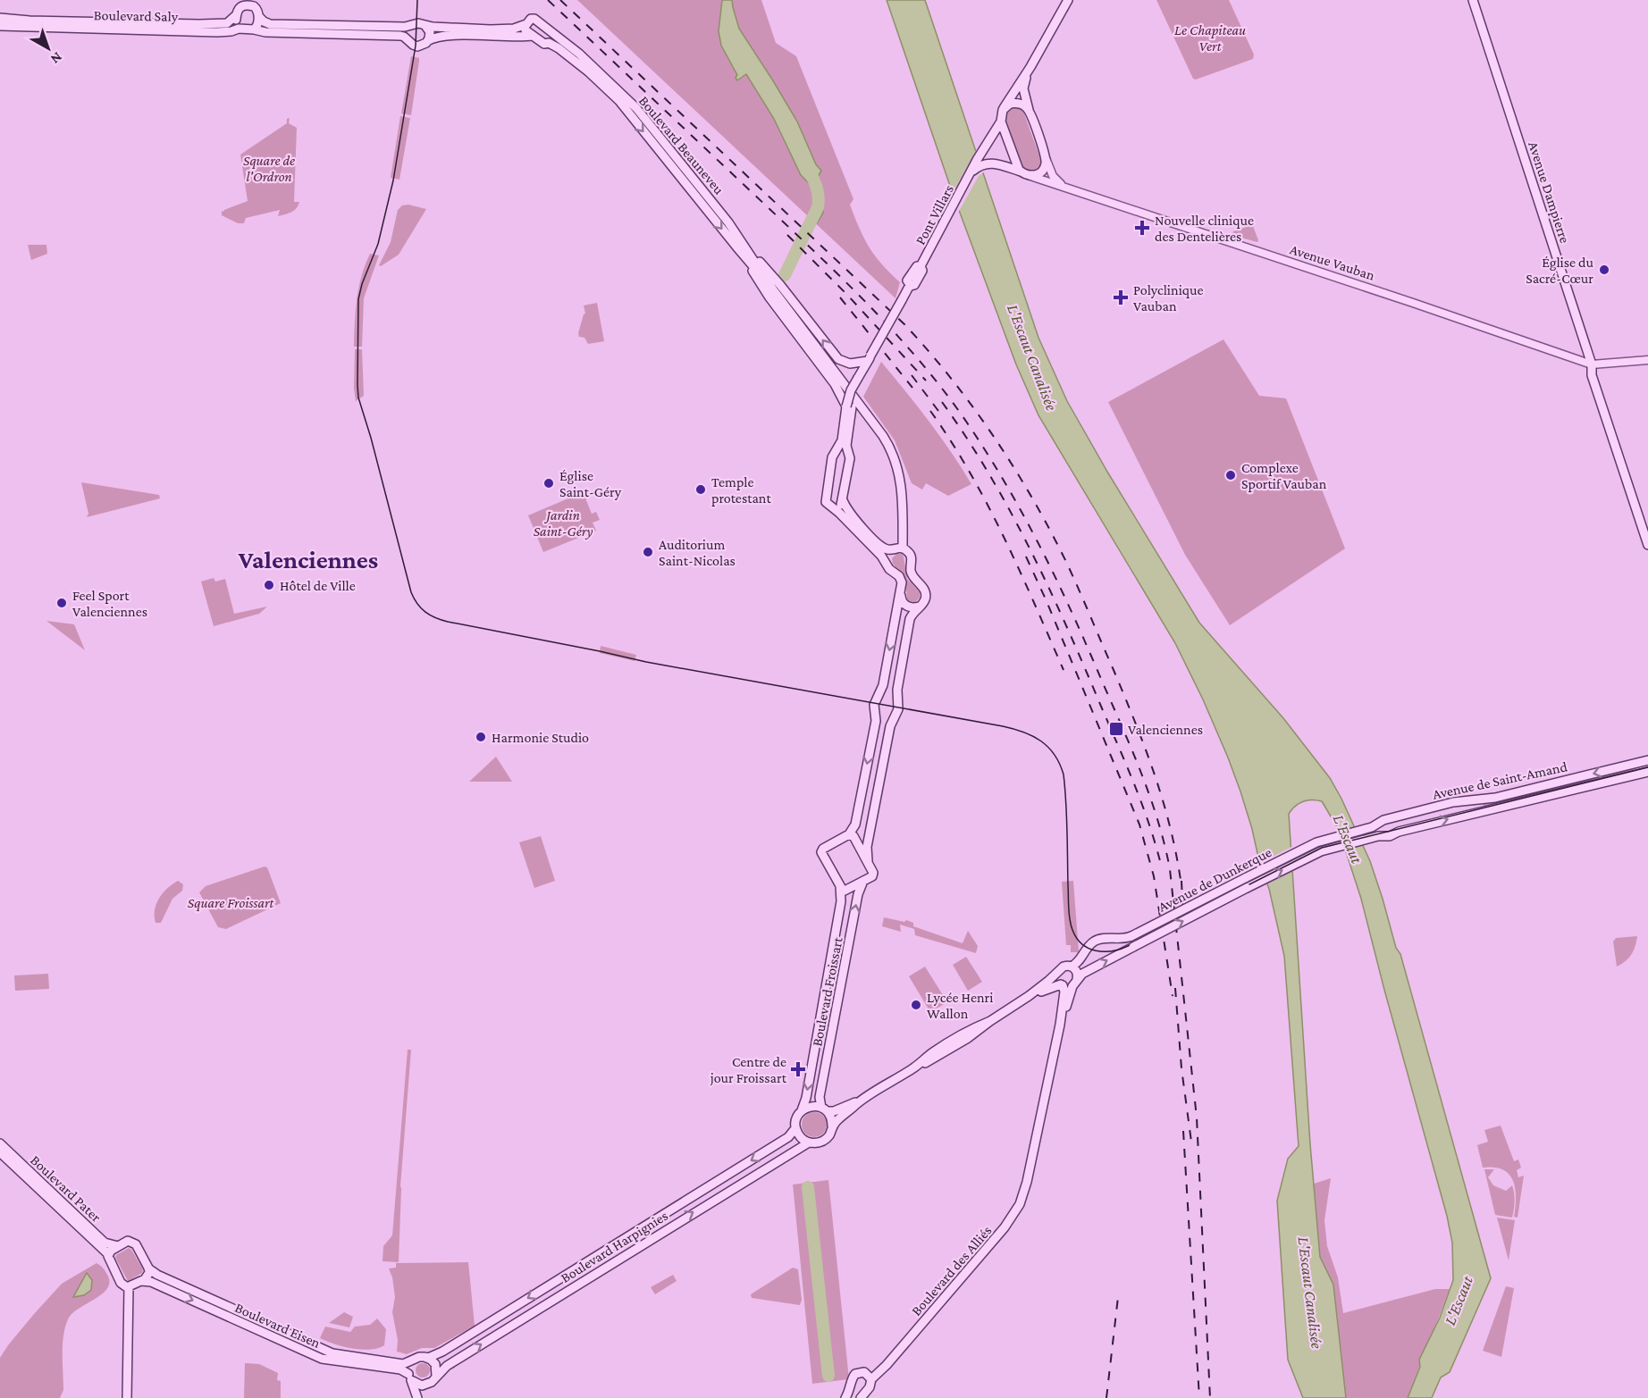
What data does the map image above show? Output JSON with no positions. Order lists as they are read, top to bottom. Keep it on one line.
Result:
{"streets":{"main road":["Boulevard Saly","Boulevard Beauneveu","Avenue Dampierre","Pont Villars","Avenue de Saint-Amand","Avenue de Dunkerque","Boulevard Froissart","Boulevard Pater","Boulevard Harpignies","Boulevard des Alliés","Boulevard Eisen"],"street":["Avenue Vauban"]},"crossings":[["Avenue Dampierre","Avenue Vauban"],["Pont Villars","Avenue Vauban"],["Avenue de Saint-Amand","Avenue de Dunkerque"],["Avenue de Dunkerque","Boulevard Harpignies"],["Boulevard Froissart","Boulevard Harpignies"],["Boulevard Pater","Boulevard Eisen"],["Boulevard Harpignies","Boulevard Eisen"]],"districts":["Valenciennes"],"water":["L'Escaut Canalisée","L'Escaut"],"parks":["Le Chapiteau Vert","Square de l'Ordron","Jardin Saint-Géry","Square Froissart"],"places":{"health":["Nouvelle clinique des Dentelières","Polyclinique Vauban","Centre de jour Froissart"],"other":["Église du Sacré-Cœur","Complexe Sportif Vauban","Église Saint-Géry","Temple protestant","Auditorium Saint-Nicolas","Hôtel de Ville","Feel Sport Valenciennes","Harmonie Studio","Lycée Henri Wallon"],"transit":["Valenciennes"]},"north":"bottom right"}
